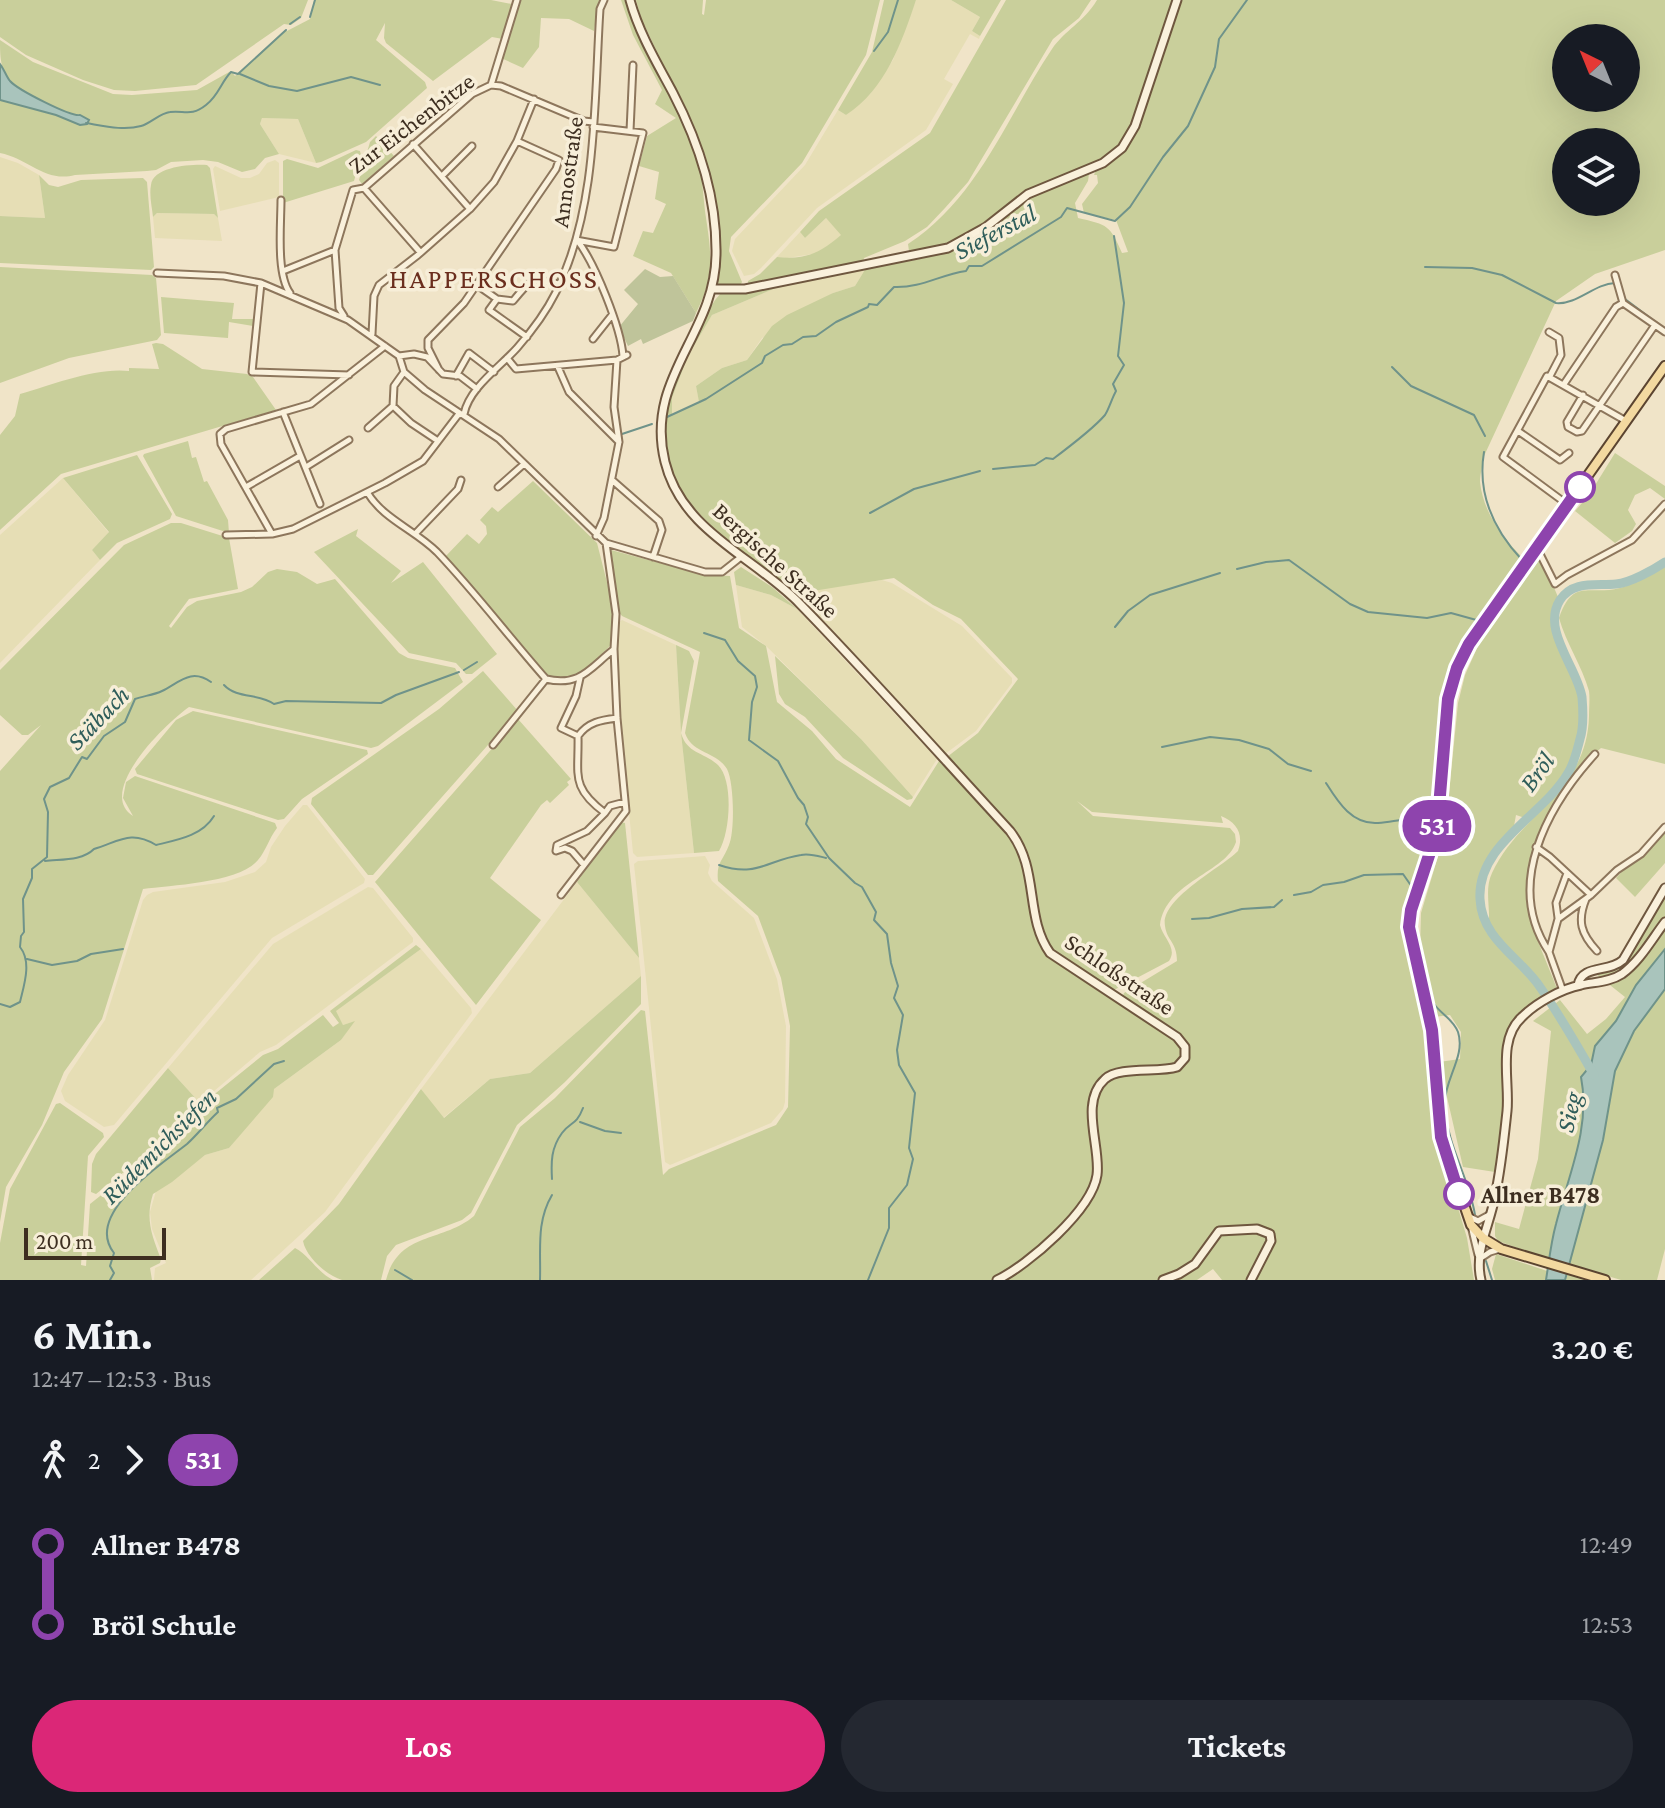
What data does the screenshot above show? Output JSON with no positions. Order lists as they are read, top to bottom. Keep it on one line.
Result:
{"streets":{"main road":["Bergische Straße","Schloßstraße"],"street":["Zur Eichenbitze","Annostraße"]},"crossings":[["Zur Eichenbitze","Annostraße"],["Bergische Straße","Schloßstraße"]],"districts":["HAPPERSCHOSS"],"water":["Sieferstal","Stäbach","Bröl","Sieg","Rüdemichsiefen"],"places":["Allner B478"],"lines":["bus line 531"],"scale_bar":"200 m","north":"top left","page":{"on_map":"531","scale":"200 m","heading":["6 Min.","12:47 – 12:53 · Bus","3.20 €"],"legs":["2","531"],"list":[{"name":"Allner B478","value":"12:49"},{"name":"Bröl Schule","value":"12:53"}],"buttons":["Los","Tickets"]}}
